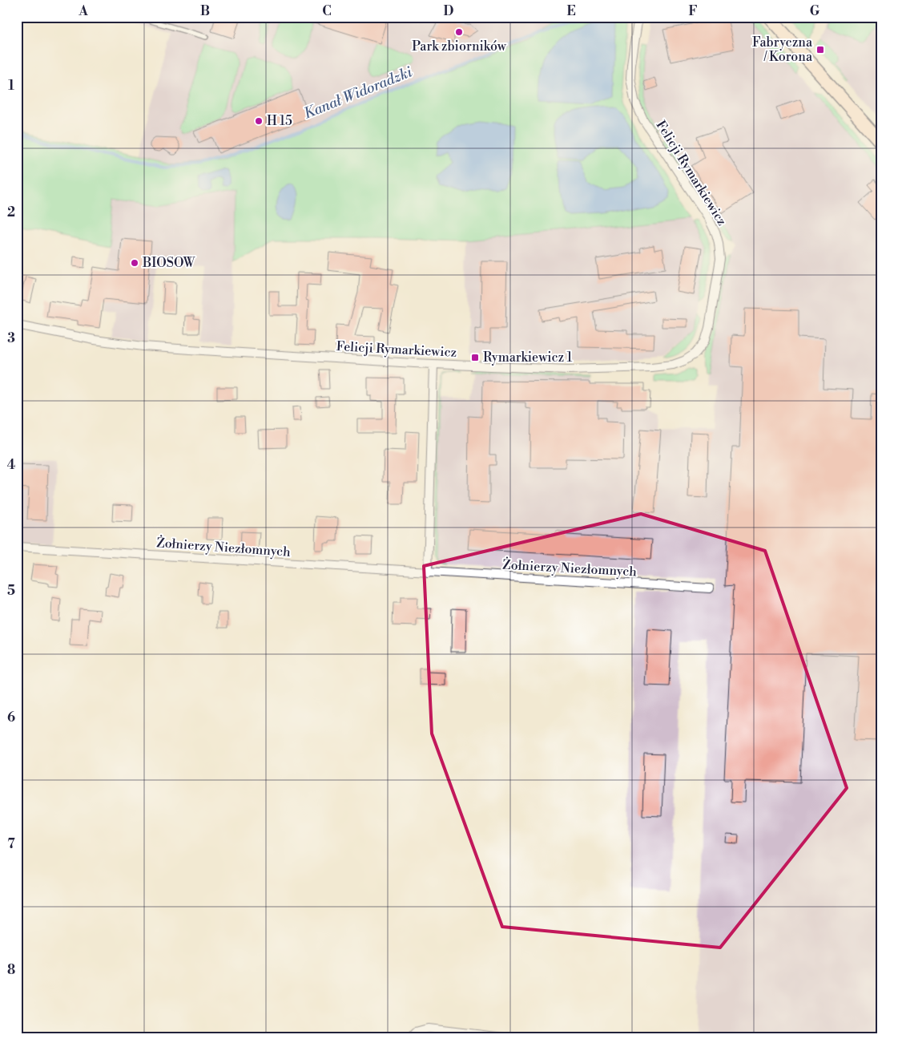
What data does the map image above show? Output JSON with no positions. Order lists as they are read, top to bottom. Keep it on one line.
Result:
{"streets":{"street":["Felicji Rymarkiewicz","Żołnierzy Niezłomnych"]},"water":["Kanał Widoradzki"],"places":{"other":["Park zbiorników","H 15","BIOSOW"],"transit":["Fabryczna / Korona","Rymarkiewicz 1"]},"grid":{"columns":["A","B","C","D","E","F","G"],"rows":["1","2","3","4","5","6","7","8"]}}
